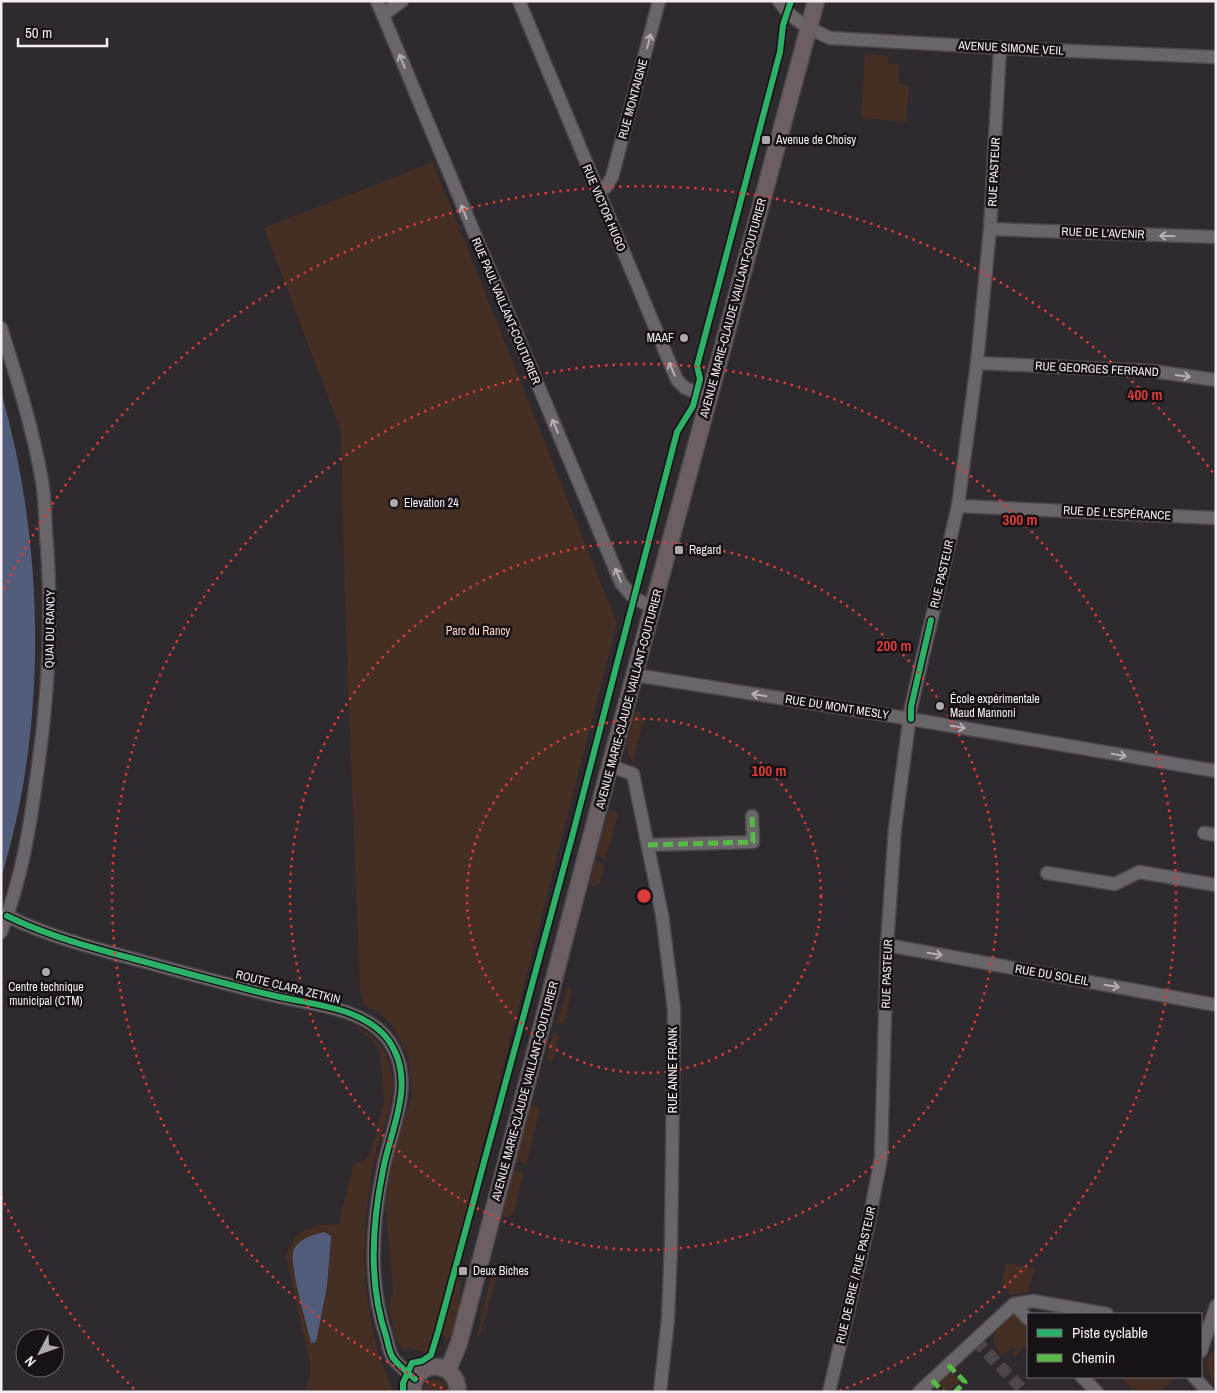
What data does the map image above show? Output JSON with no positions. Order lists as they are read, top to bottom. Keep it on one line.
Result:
{"streets":{"main road":["AVENUE MARIE-CLAUDE VAILLANT-COUTURIER"],"street":["AVENUE SIMONE VEIL","RUE MONTAIGNE","RUE PASTEUR","RUE VICTOR HUGO","RUE DE L'AVENIR","RUE PAUL VAILLANT-COUTURIER","RUE GEORGES FERRAND","RUE DE L'ESPÉRANCE","QUAI DU RANCY","RUE DU MONT MESLY","RUE DU SOLEIL","ROUTE CLARA ZETKIN","RUE ANNE FRANK","RUE DE BRIE / RUE PASTEUR"]},"crossings":[["AVENUE SIMONE VEIL","RUE PASTEUR"],["AVENUE SIMONE VEIL","AVENUE MARIE-CLAUDE VAILLANT-COUTURIER"],["RUE MONTAIGNE","RUE VICTOR HUGO"],["RUE PASTEUR","RUE DE L'AVENIR"],["RUE PASTEUR","RUE GEORGES FERRAND"],["RUE PASTEUR","RUE DE L'ESPÉRANCE"],["RUE PASTEUR","RUE DU MONT MESLY"],["RUE PASTEUR","RUE DU SOLEIL"],["RUE PASTEUR","RUE DE BRIE / RUE PASTEUR"],["RUE VICTOR HUGO","AVENUE MARIE-CLAUDE VAILLANT-COUTURIER"],["AVENUE MARIE-CLAUDE VAILLANT-COUTURIER","RUE PAUL VAILLANT-COUTURIER"],["AVENUE MARIE-CLAUDE VAILLANT-COUTURIER","RUE DU MONT MESLY"],["AVENUE MARIE-CLAUDE VAILLANT-COUTURIER","RUE ANNE FRANK"],["QUAI DU RANCY","ROUTE CLARA ZETKIN"]],"one_way":["RUE MONTAIGNE","RUE VICTOR HUGO","RUE DE L'AVENIR","RUE PAUL VAILLANT-COUTURIER","RUE GEORGES FERRAND","RUE DU SOLEIL"],"parks":["Parc du Rancy"],"places":{"transit":["Avenue de Choisy","Regard","Deux Biches"],"other":["MAAF","Elevation 24","École expérimentale Maud Mannoni","Centre technique municipal (CTM)"]},"legend":["Piste cyclable","Chemin"],"scale_bar":"50 m","north":"bottom left","rings":["400 m","300 m","200 m","100 m"]}
